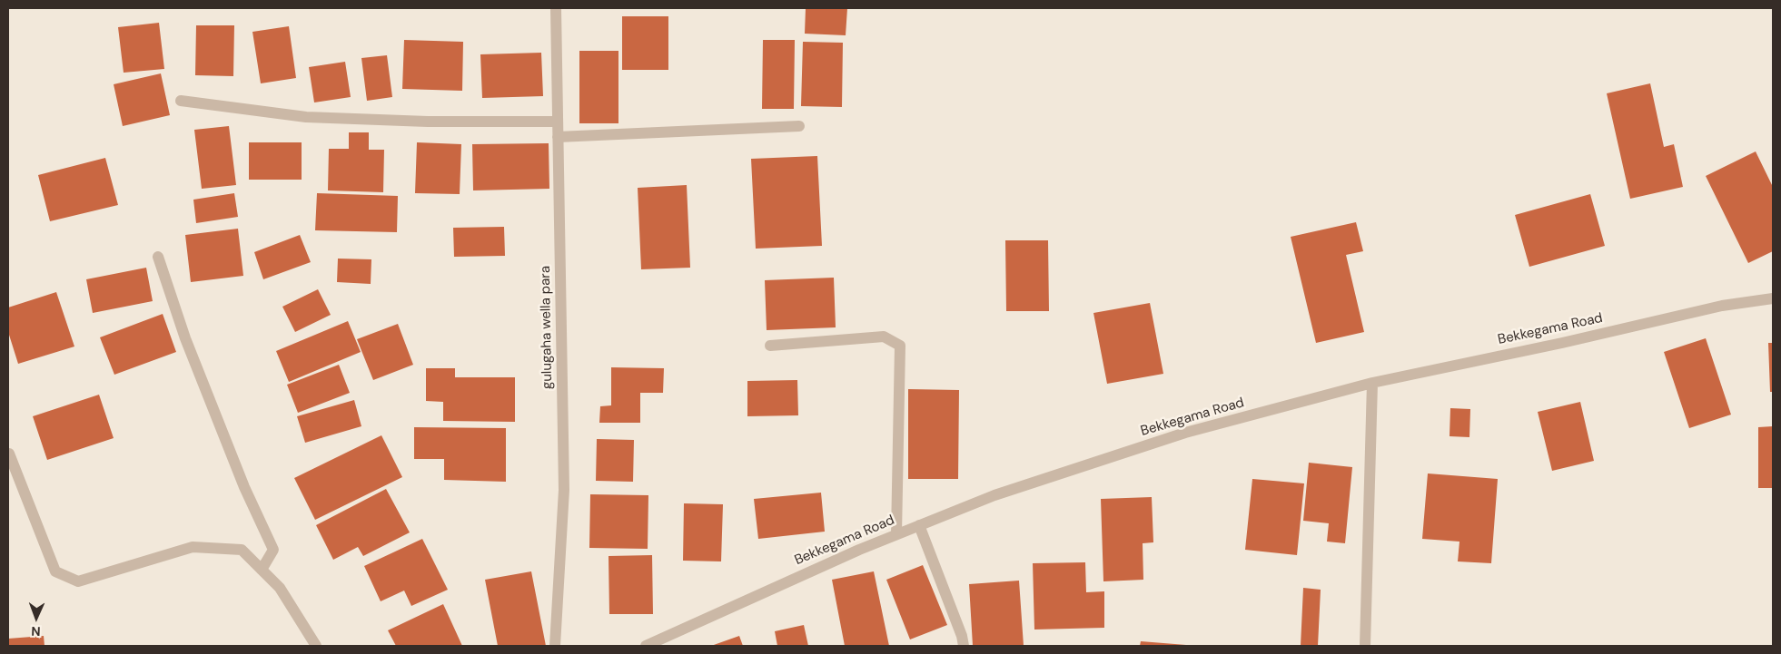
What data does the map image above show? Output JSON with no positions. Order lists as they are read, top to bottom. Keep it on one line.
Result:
{"streets":{"street":["gulugaha wella para","Bekkegama Road"]},"north":"bottom"}
